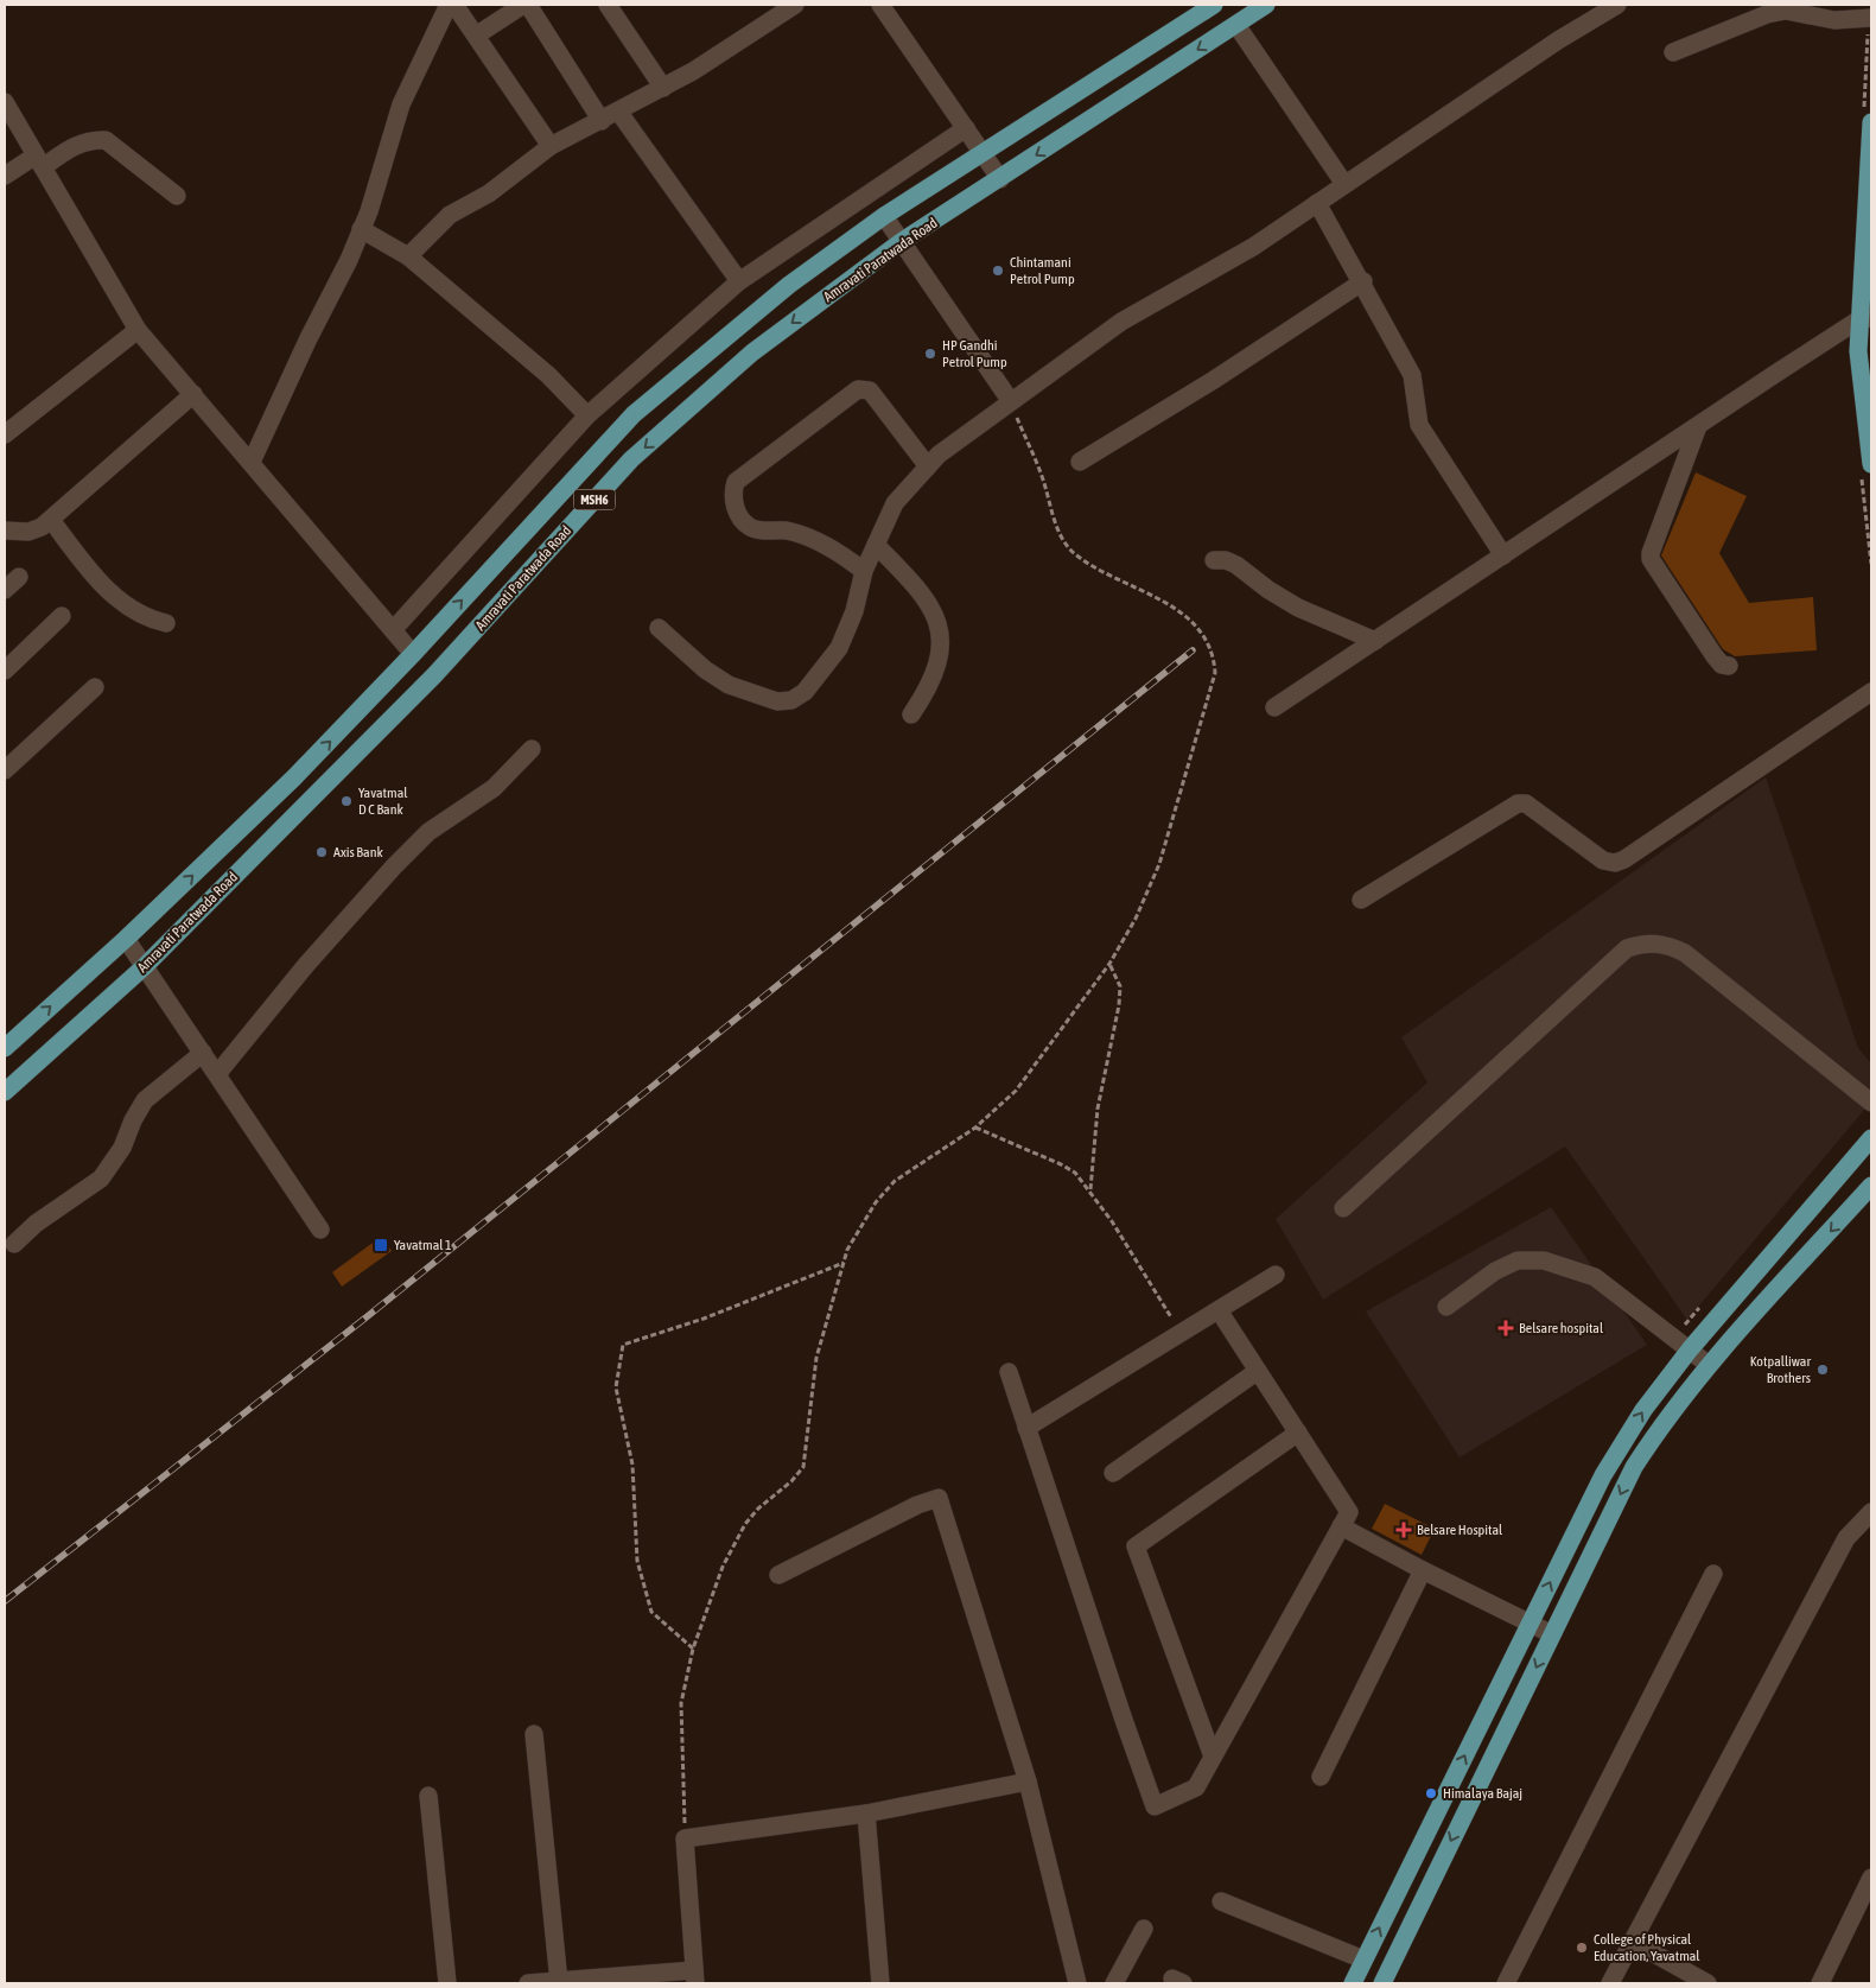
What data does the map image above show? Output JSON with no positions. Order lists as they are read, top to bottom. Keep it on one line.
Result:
{"streets":{"main road":["Amravati Paratwada Road","MSH6"]},"places":{"other":["Chintamani Petrol Pump","HP Gandhi Petrol Pump","Yavatmal D C Bank","Axis Bank","Kotpalliwar Brothers","Himalaya Bajaj","College of Physical Education, Yavatmal"],"transit":["Yavatmal 1"],"health":["Belsare hospital","Belsare Hospital"]}}
